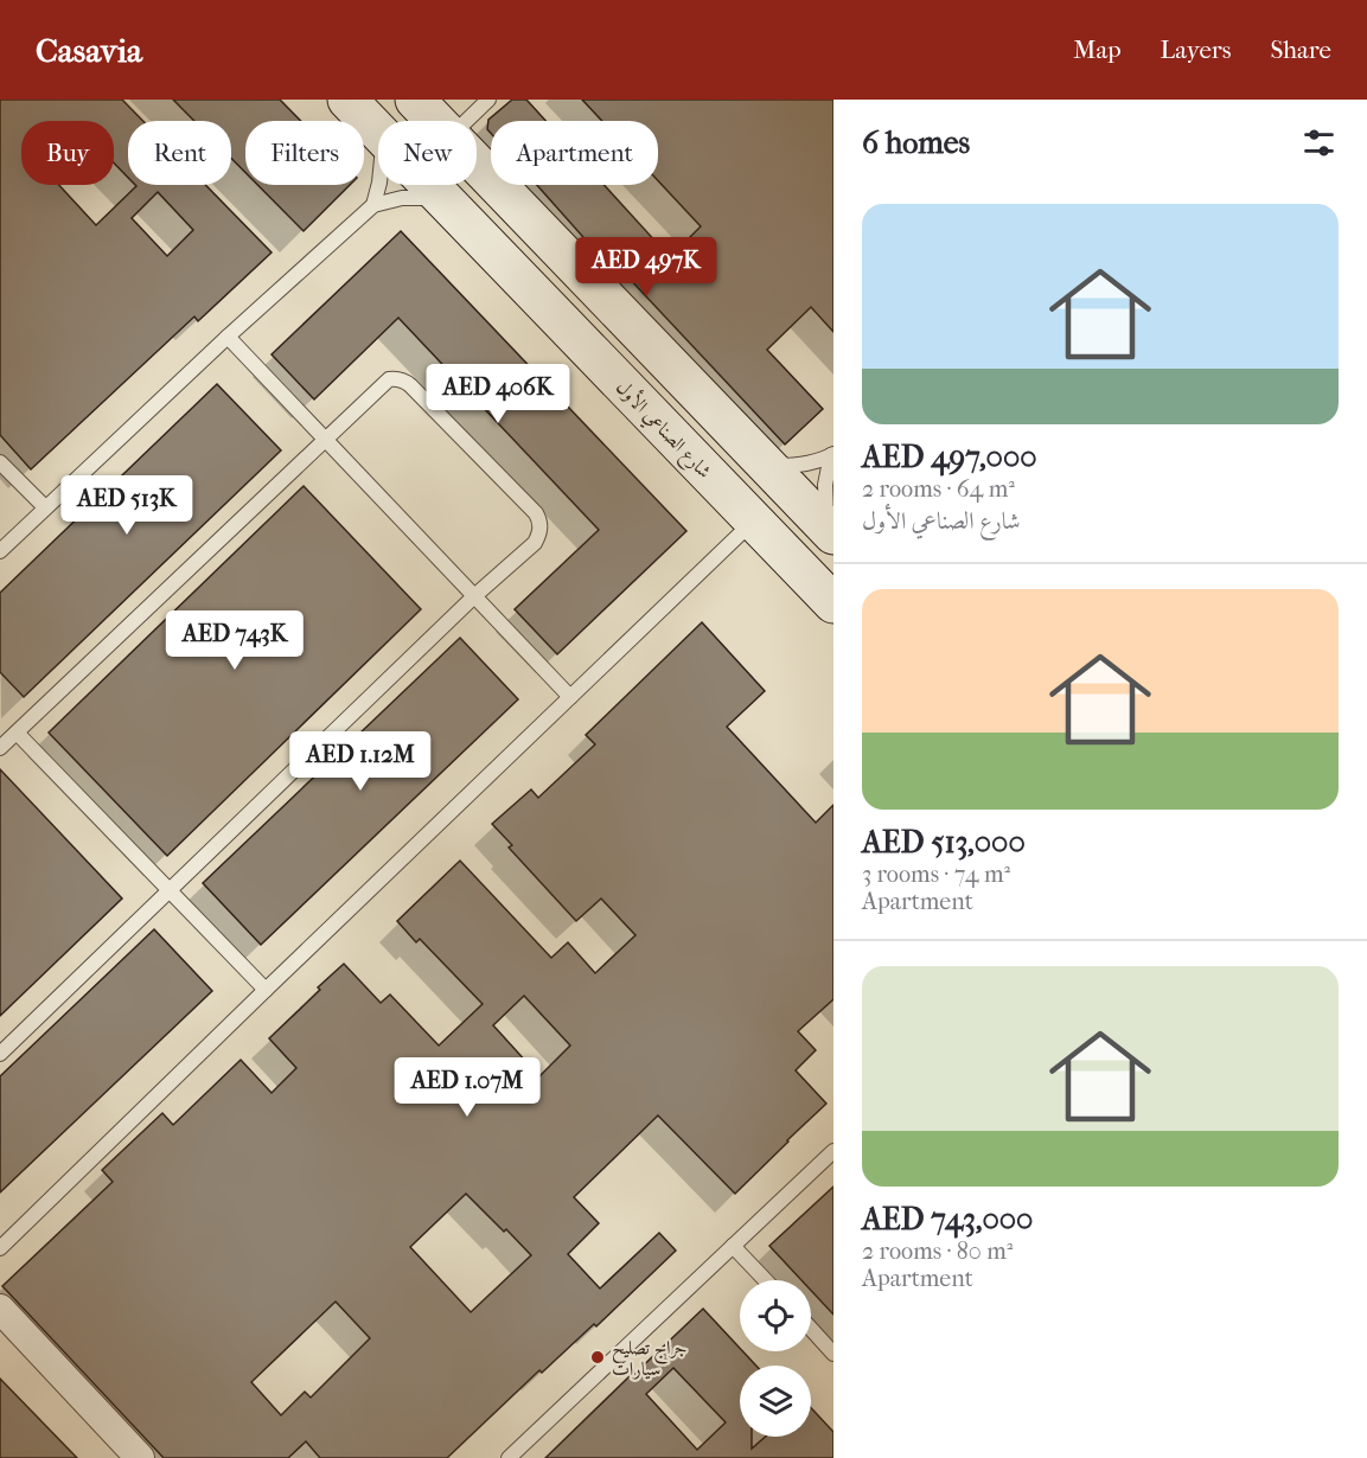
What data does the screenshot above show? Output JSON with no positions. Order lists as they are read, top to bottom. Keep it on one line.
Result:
{"streets":{"main road":["شارع الصناعي الأول"]},"places":["جراج تصليح سيارات"],"page":{"header":"Casavia","nav":["Map","Layers","Share"],"heading":"6 homes","chip":["Buy","Rent","Filters","New","Apartment"],"list":[{"name":"AED 497,000","note":"2 rooms · 64 m² · شارع الصناعي الأول"},{"name":"AED 513,000","note":"3 rooms · 74 m² · Apartment"},{"name":"AED 743,000","note":"2 rooms · 80 m² · Apartment"}],"price":["AED 497K","AED 406K","AED 513K","AED 743K","AED 1.12M","AED 1.07M"]}}
